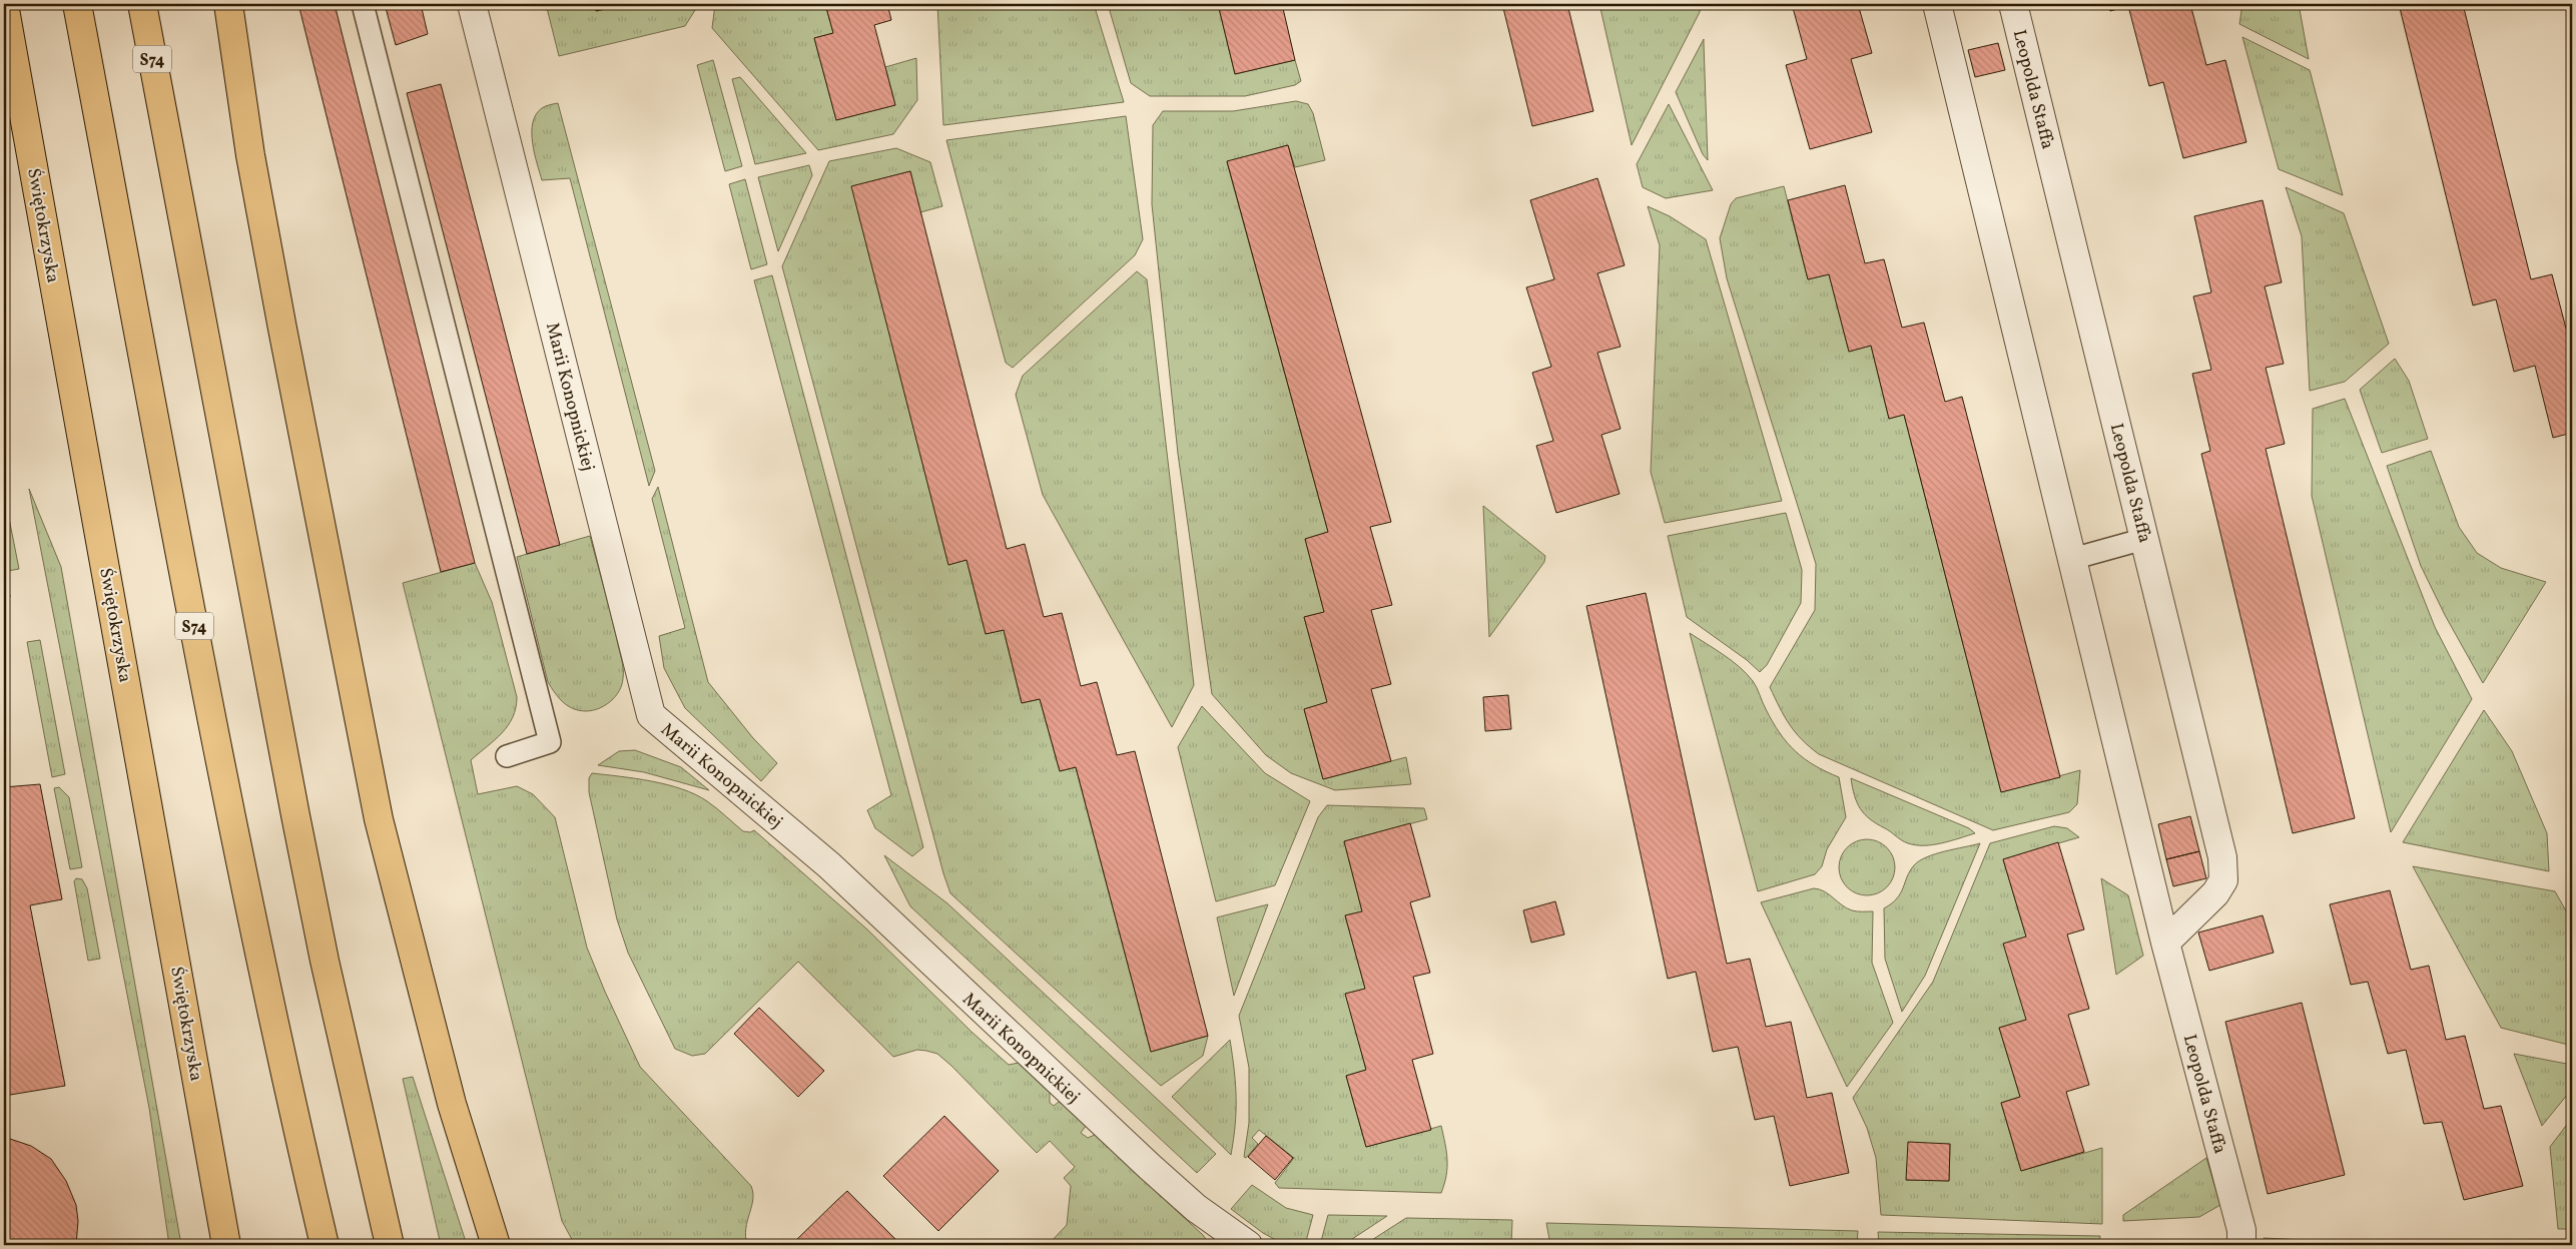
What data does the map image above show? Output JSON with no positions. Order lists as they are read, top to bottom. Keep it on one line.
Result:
{"streets":{"main road":["S74","Świętokrzyska"],"street":["Leopolda Staffa","Marii Konopnickiej"]}}
